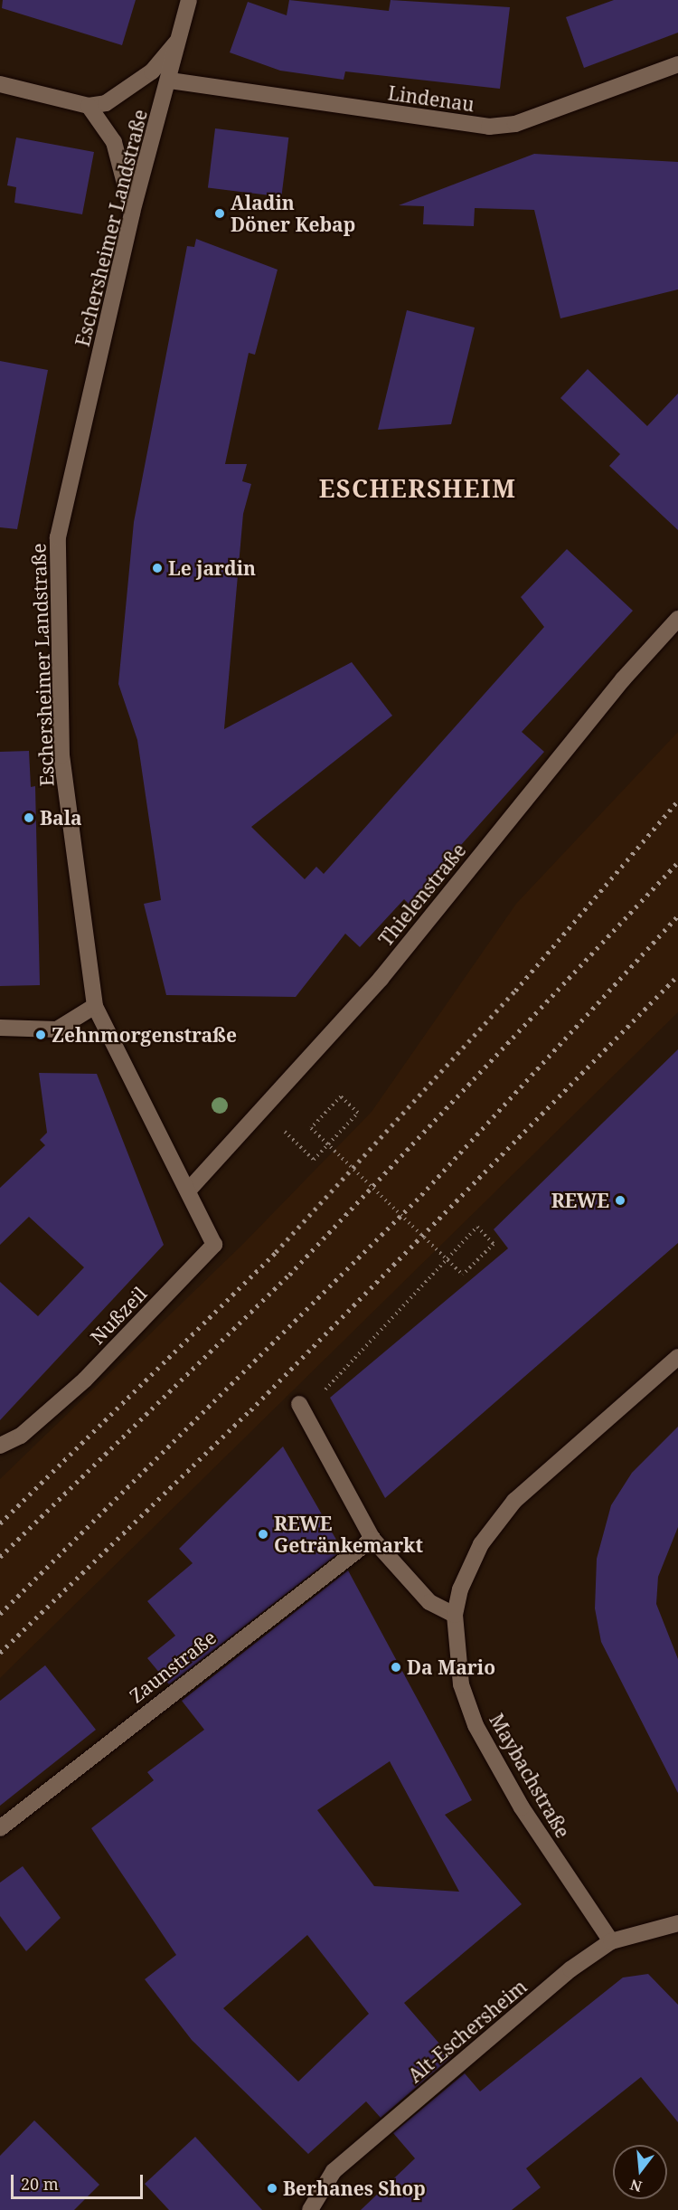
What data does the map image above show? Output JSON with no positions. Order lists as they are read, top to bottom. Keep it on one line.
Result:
{"streets":{"street":["Lindenau","Eschersheimer Landstraße","Thielenstraße","Nußzeil","Zaunstraße","Maybachstraße","Alt-Eschersheim"]},"crossings":[["Lindenau","Eschersheimer Landstraße"],["Eschersheimer Landstraße","Thielenstraße"],["Eschersheimer Landstraße","Nußzeil"],["Thielenstraße","Nußzeil"],["Maybachstraße","Alt-Eschersheim"]],"districts":["ESCHERSHEIM"],"places":["Aladin Döner Kebap","Le jardin","Bala","Zehnmorgenstraße","REWE","REWE Getränkemarkt","Da Mario","Berhanes Shop"],"scale_bar":"20 m","north":"bottom"}
